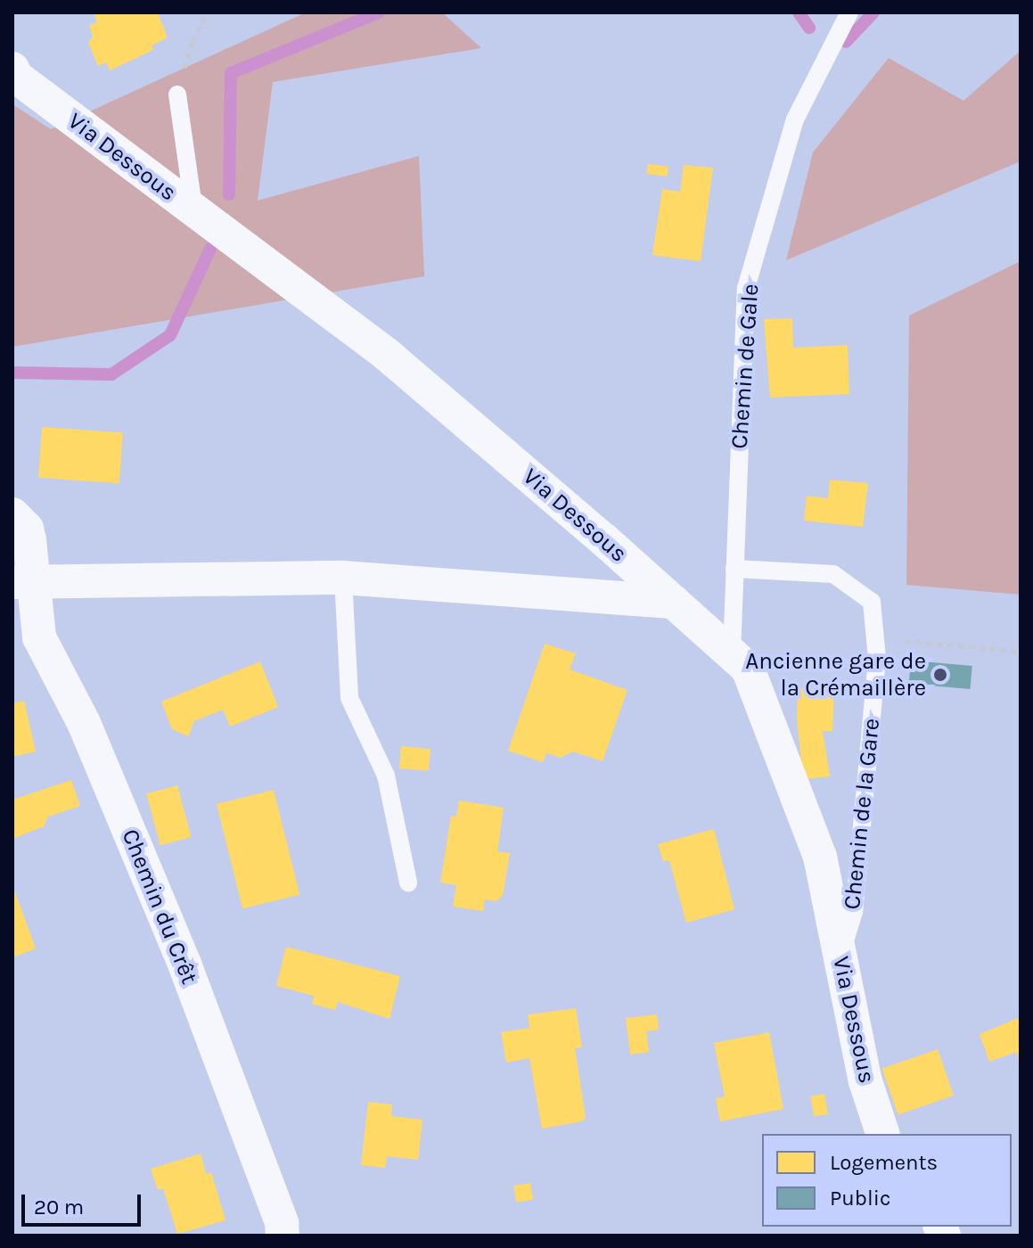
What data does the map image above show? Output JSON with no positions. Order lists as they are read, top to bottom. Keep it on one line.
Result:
{"streets":{"street":["Via Dessous","Chemin du Crêt"],"lane":["Chemin de Gale","Chemin de la Gare"]},"crossings":[["Via Dessous","Chemin de Gale"],["Via Dessous","Chemin de la Gare"],["Chemin de Gale","Chemin de la Gare"]],"places":["Ancienne gare de la Crémaillère"],"legend":["Logements","Public"],"scale_bar":"20 m"}
